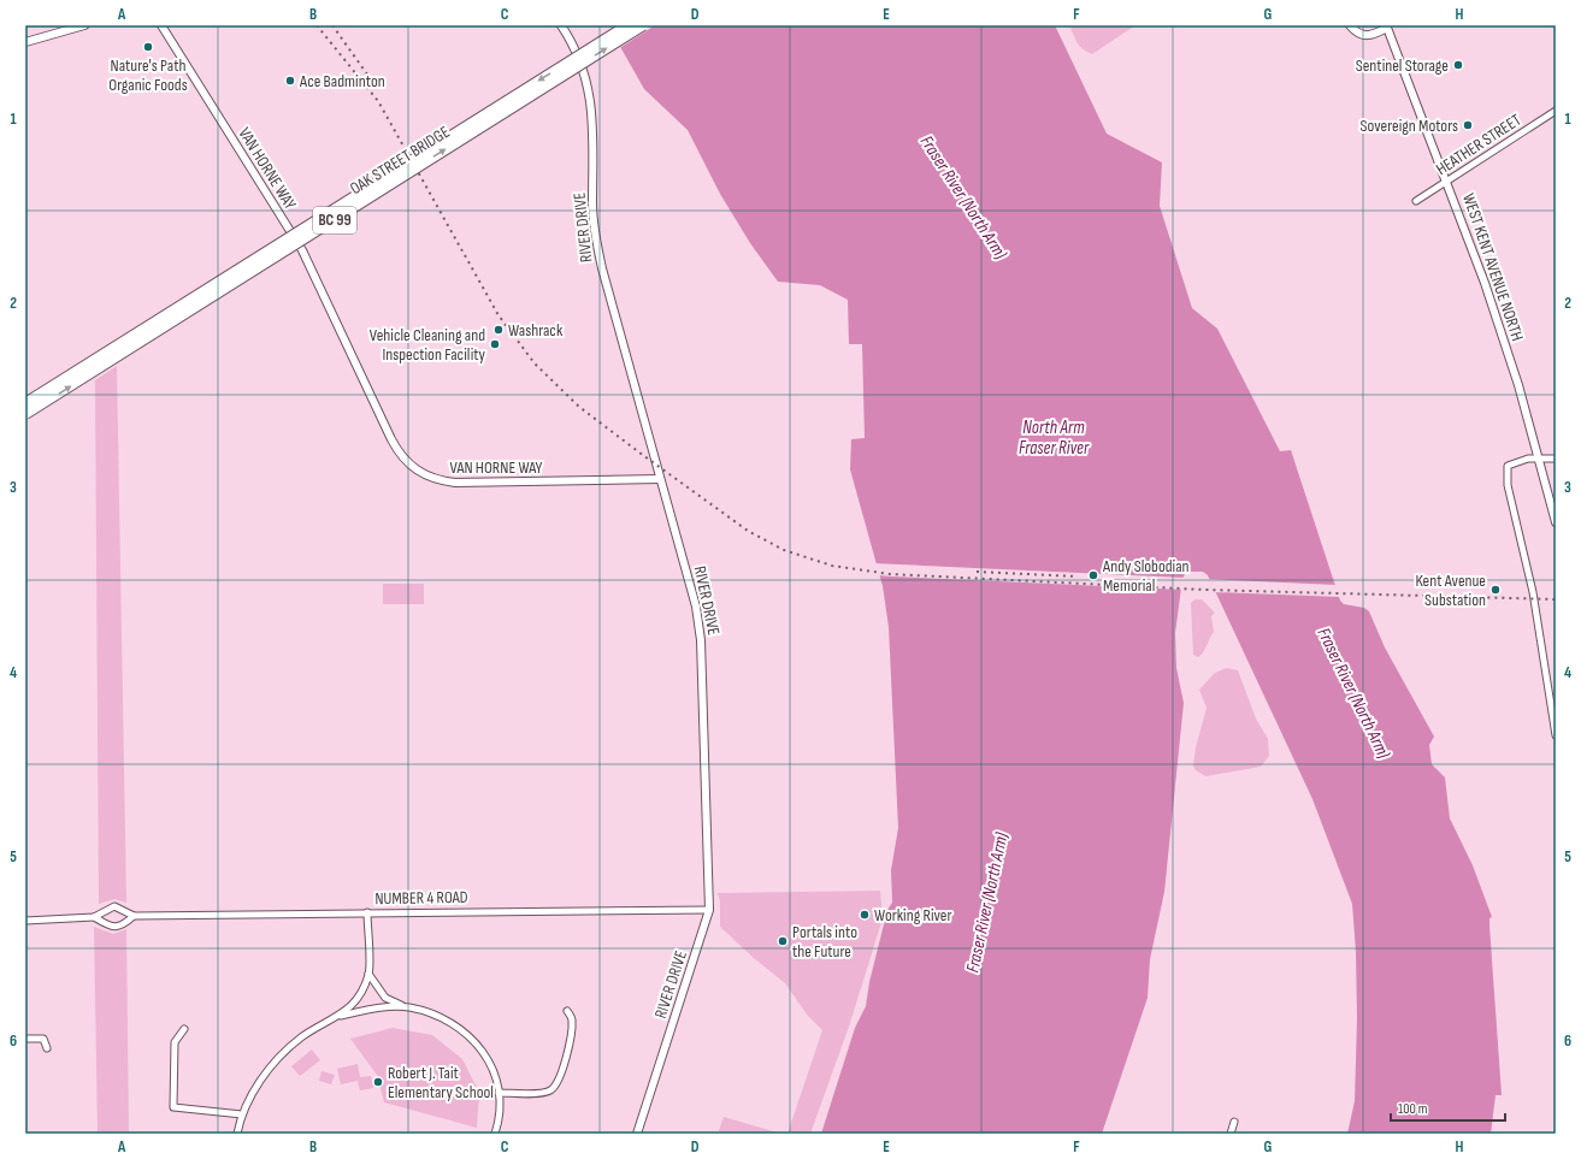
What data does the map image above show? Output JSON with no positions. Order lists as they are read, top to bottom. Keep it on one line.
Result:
{"streets":{"highway":["OAK STREET BRIDGE","BC 99"],"street":["HEATHER STREET","VAN HORNE WAY","RIVER DRIVE","WEST KENT AVENUE NORTH","NUMBER 4 ROAD"]},"crossings":[["HEATHER STREET","WEST KENT AVENUE NORTH"],["VAN HORNE WAY","RIVER DRIVE"],["RIVER DRIVE","NUMBER 4 ROAD"]],"water":["Fraser River (North Arm)","North Arm Fraser River"],"places":["Nature's Path Organic Foods","Sentinel Storage","Ace Badminton","Sovereign Motors","Washrack","Vehicle Cleaning and Inspection Facility","Andy Slobodian Memorial","Kent Avenue Substation","Working River","Portals into the Future","Robert J. Tait Elementary School"],"scale_bar":"100 m","grid":{"columns":["A","B","C","D","E","F","G","H"],"rows":["1","2","3","4","5","6"]}}
